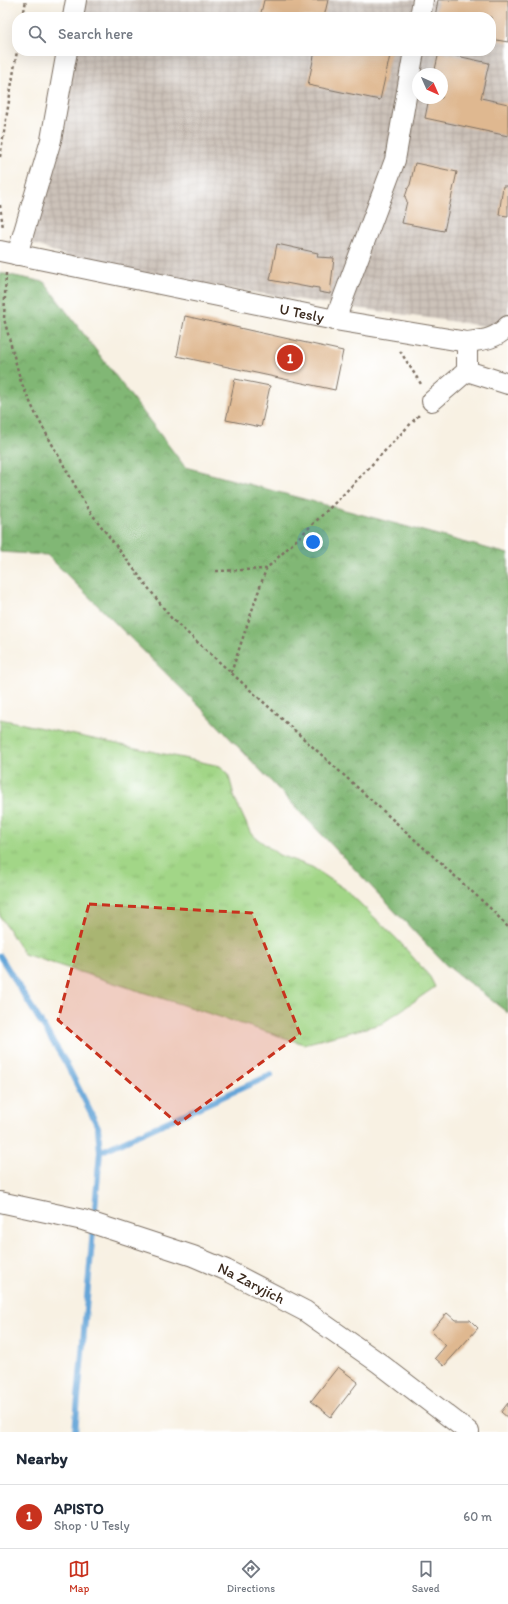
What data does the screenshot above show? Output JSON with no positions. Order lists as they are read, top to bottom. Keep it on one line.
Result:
{"streets":{"street":["U Tesly","Na Zaryjích"]},"north":"bottom right","page":{"search":"Search here","pins":"1","heading":"Nearby","list":[{"mark":"1","name":"APISTO","note":"Shop · U Tesly","value":"60 m"}],"nav":["Map","Directions","Saved"]}}
